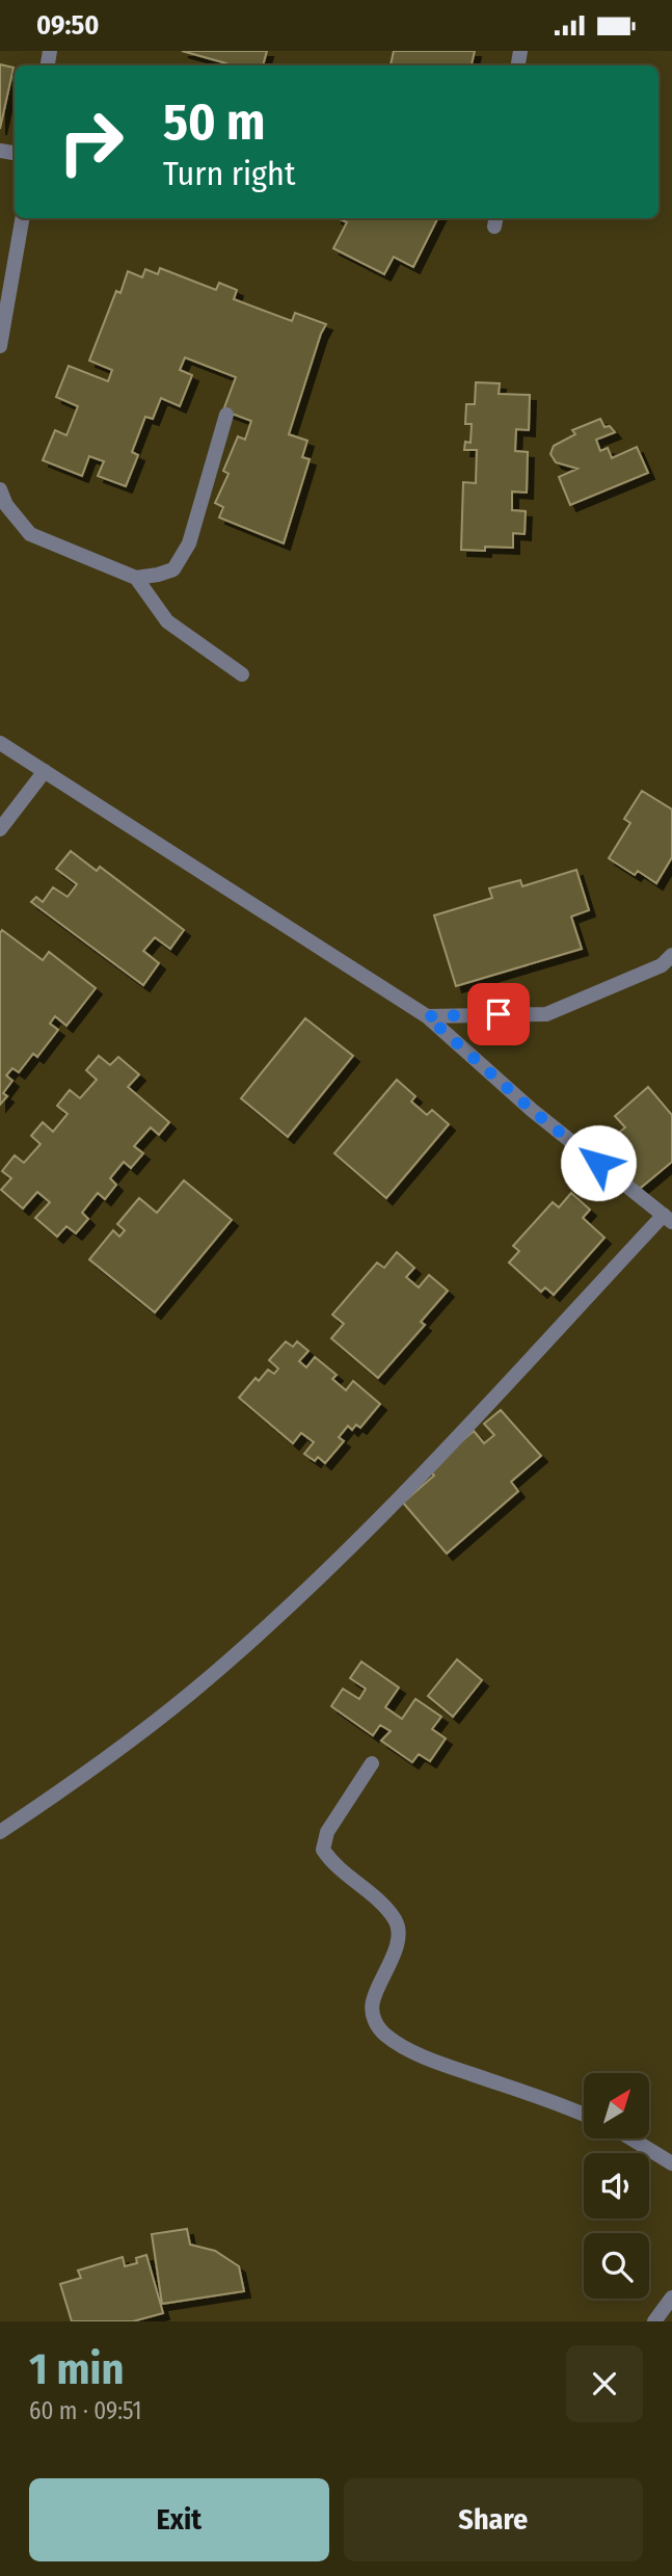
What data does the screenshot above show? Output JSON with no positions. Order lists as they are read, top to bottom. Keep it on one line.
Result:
{"north":"top right","page":{"status":"09:50","turn":["50 m","Turn right"],"heading":["1 min","60 m · 09:51"],"buttons":["Exit","Share"]}}
